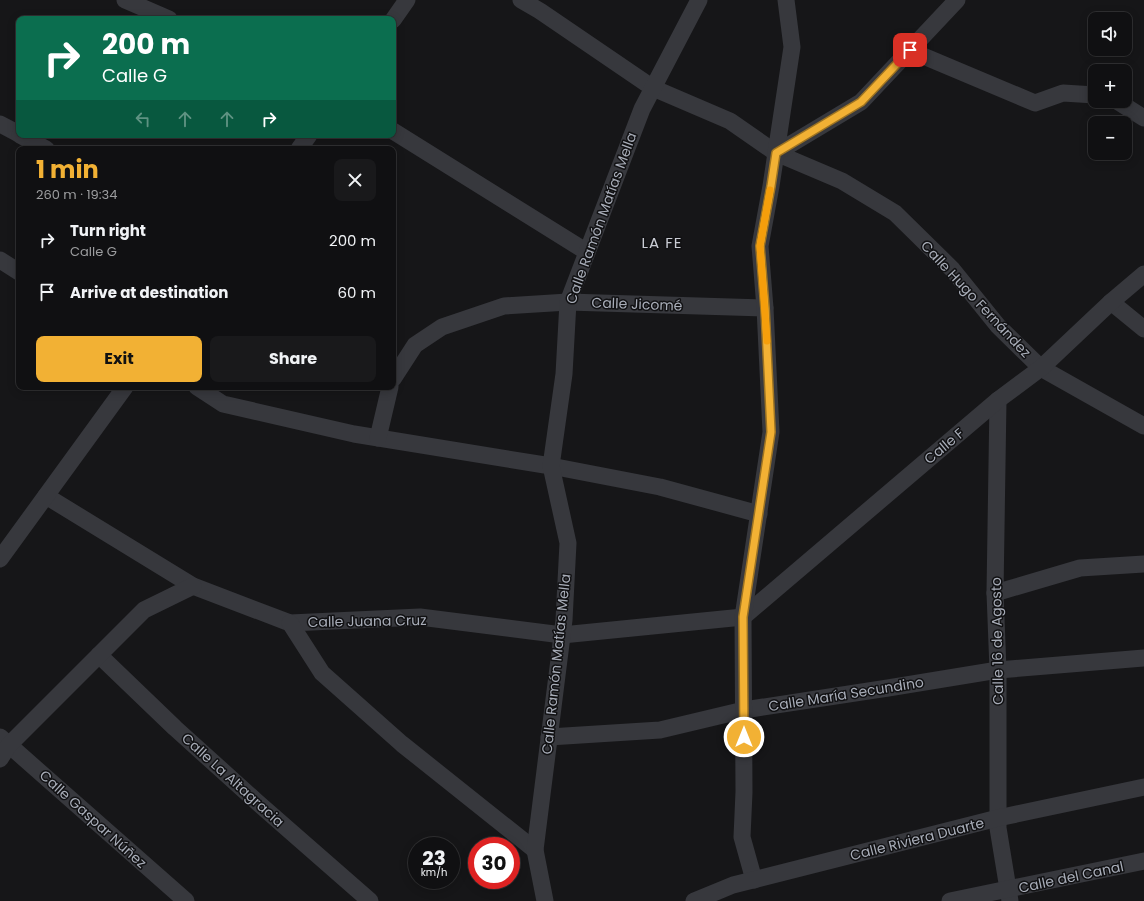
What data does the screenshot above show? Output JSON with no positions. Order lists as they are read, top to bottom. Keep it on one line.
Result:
{"streets":{"street":["Calle Ramón Matías Mella","Calle Hugo Fernández","Calle Jicomé","Calle F","Calle Juana Cruz","Calle 16 de Agosto","Calle María Secundino","Calle La Altagracia","Calle Gaspar Núñez","Calle Riviera Duarte","Calle del Canal"]},"crossings":[["Calle Ramón Matías Mella","Calle Hugo Fernández"],["Calle Ramón Matías Mella","Calle Jicomé"],["Calle Ramón Matías Mella","Calle Juana Cruz"],["Calle Ramón Matías Mella","Calle María Secundino"],["Calle Hugo Fernández","Calle F"],["Calle F","Calle Juana Cruz"],["Calle F","Calle 16 de Agosto"],["Calle 16 de Agosto","Calle María Secundino"],["Calle 16 de Agosto","Calle Riviera Duarte"],["Calle 16 de Agosto","Calle del Canal"]],"districts":["LA FE"],"page":{"map_buttons":["+","−"],"turn":["200 m","Calle G"],"heading":["1 min","260 m · 19:34"],"list":[{"name":"Turn right","note":"Calle G","value":"200 m"},{"name":"Arrive at destination","value":"60 m"}],"buttons":["Exit","Share"],"speed":"23 km/h","limit":"30"}}
